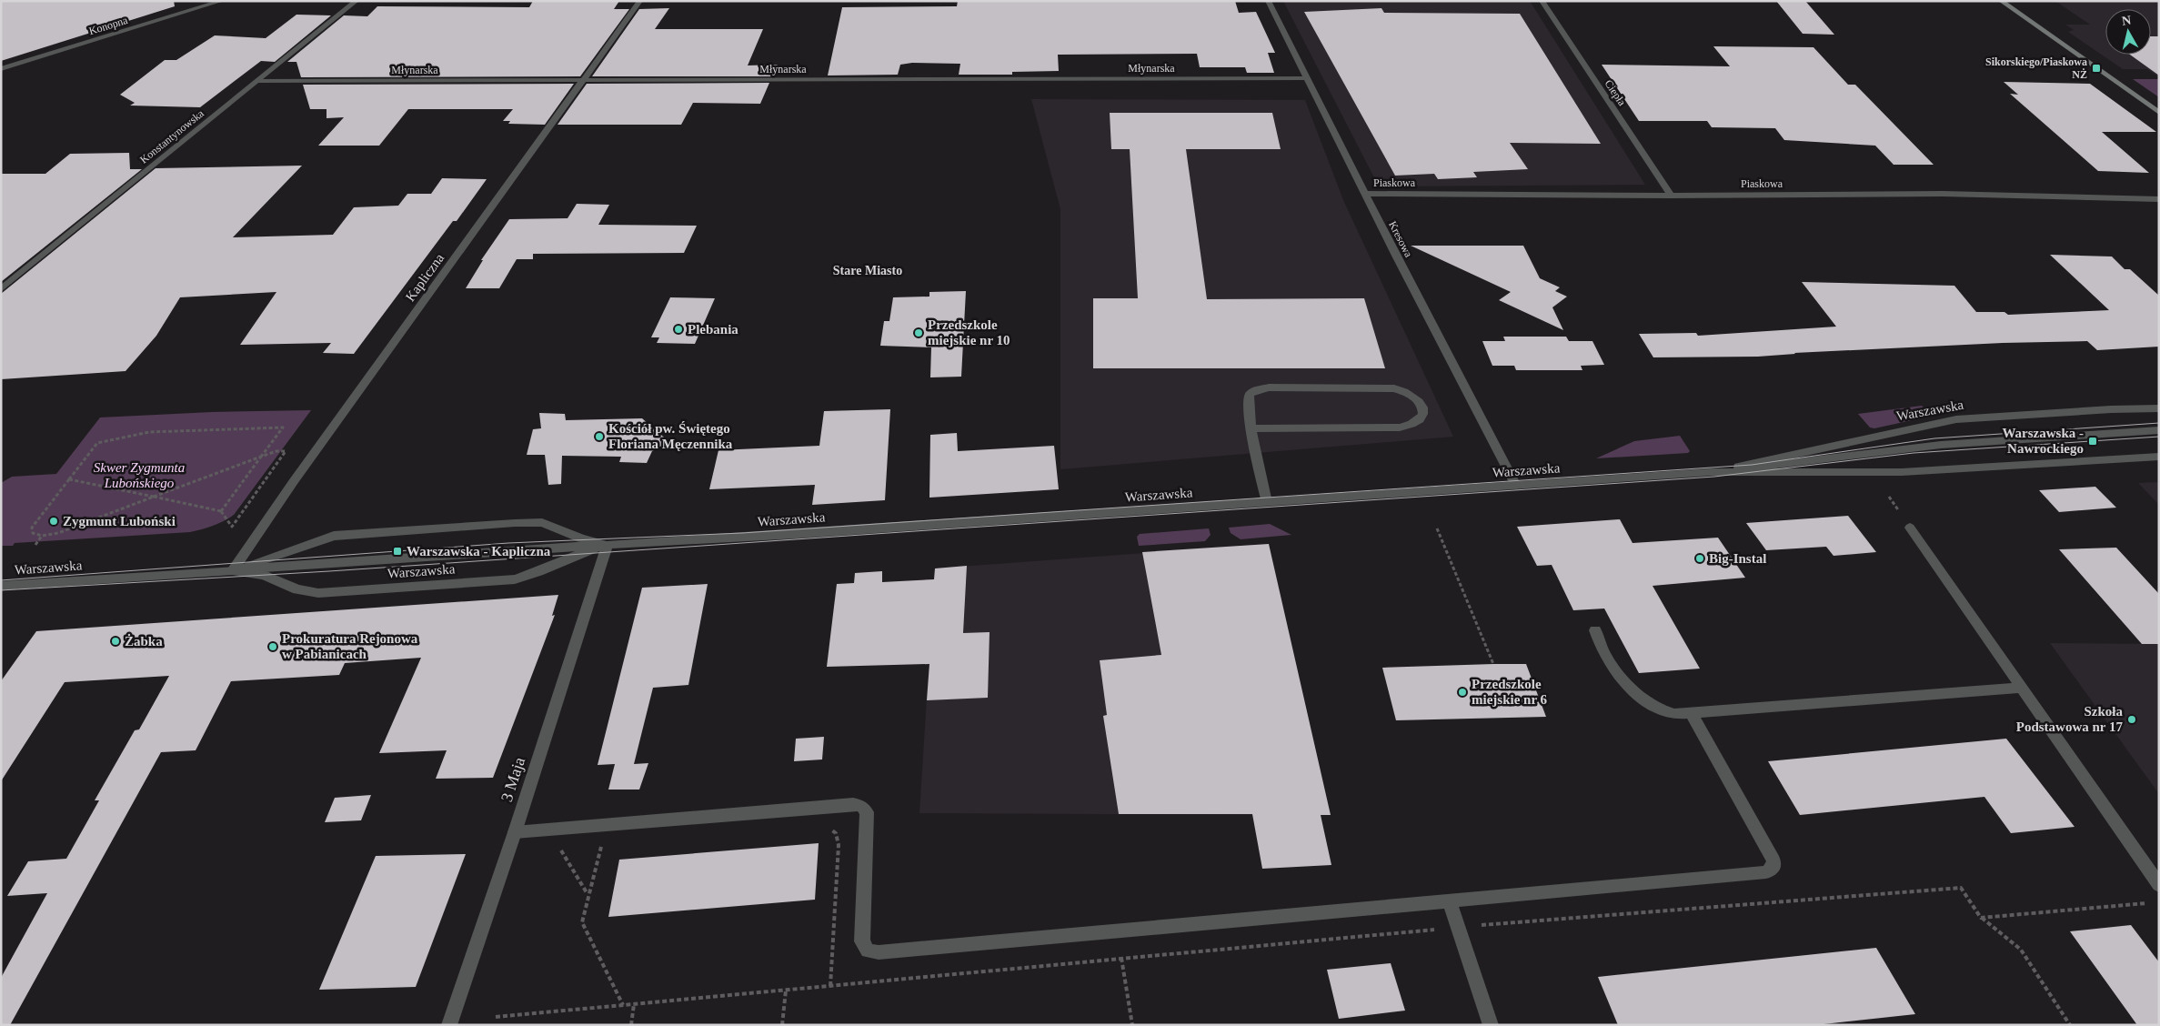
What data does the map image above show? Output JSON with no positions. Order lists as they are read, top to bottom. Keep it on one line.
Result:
{"streets":{"street":["Konopna","Młynarska","Ciepła","Konstantynowska","Piaskowa","Kresowa","Kapliczna","Warszawska","3 Maja"]},"crossings":[["Młynarska","Konstantynowska"],["Młynarska","Kresowa"],["Młynarska","Kapliczna"],["Ciepła","Piaskowa"],["Piaskowa","Kresowa"],["Kresowa","Warszawska"],["Kapliczna","Warszawska"],["Warszawska","3 Maja"]],"districts":["Stare Miasto"],"parks":["Skwer Zygmunta Lubońskiego"],"places":{"transit":["Sikorskiego/Piaskowa NŻ","Warszawska - Nawrockiego","Warszawska - Kapliczna"],"other":["Plebania","Przedszkole miejskie nr 10","Kościół pw. Świętego Floriana Męczennika","Zygmunt Luboński","Big-Instal","Żabka","Prokuratura Rejonowa w Pabianicach","Przedszkole miejskie nr 6","Szkoła Podstawowa nr 17"]},"north":"top"}
